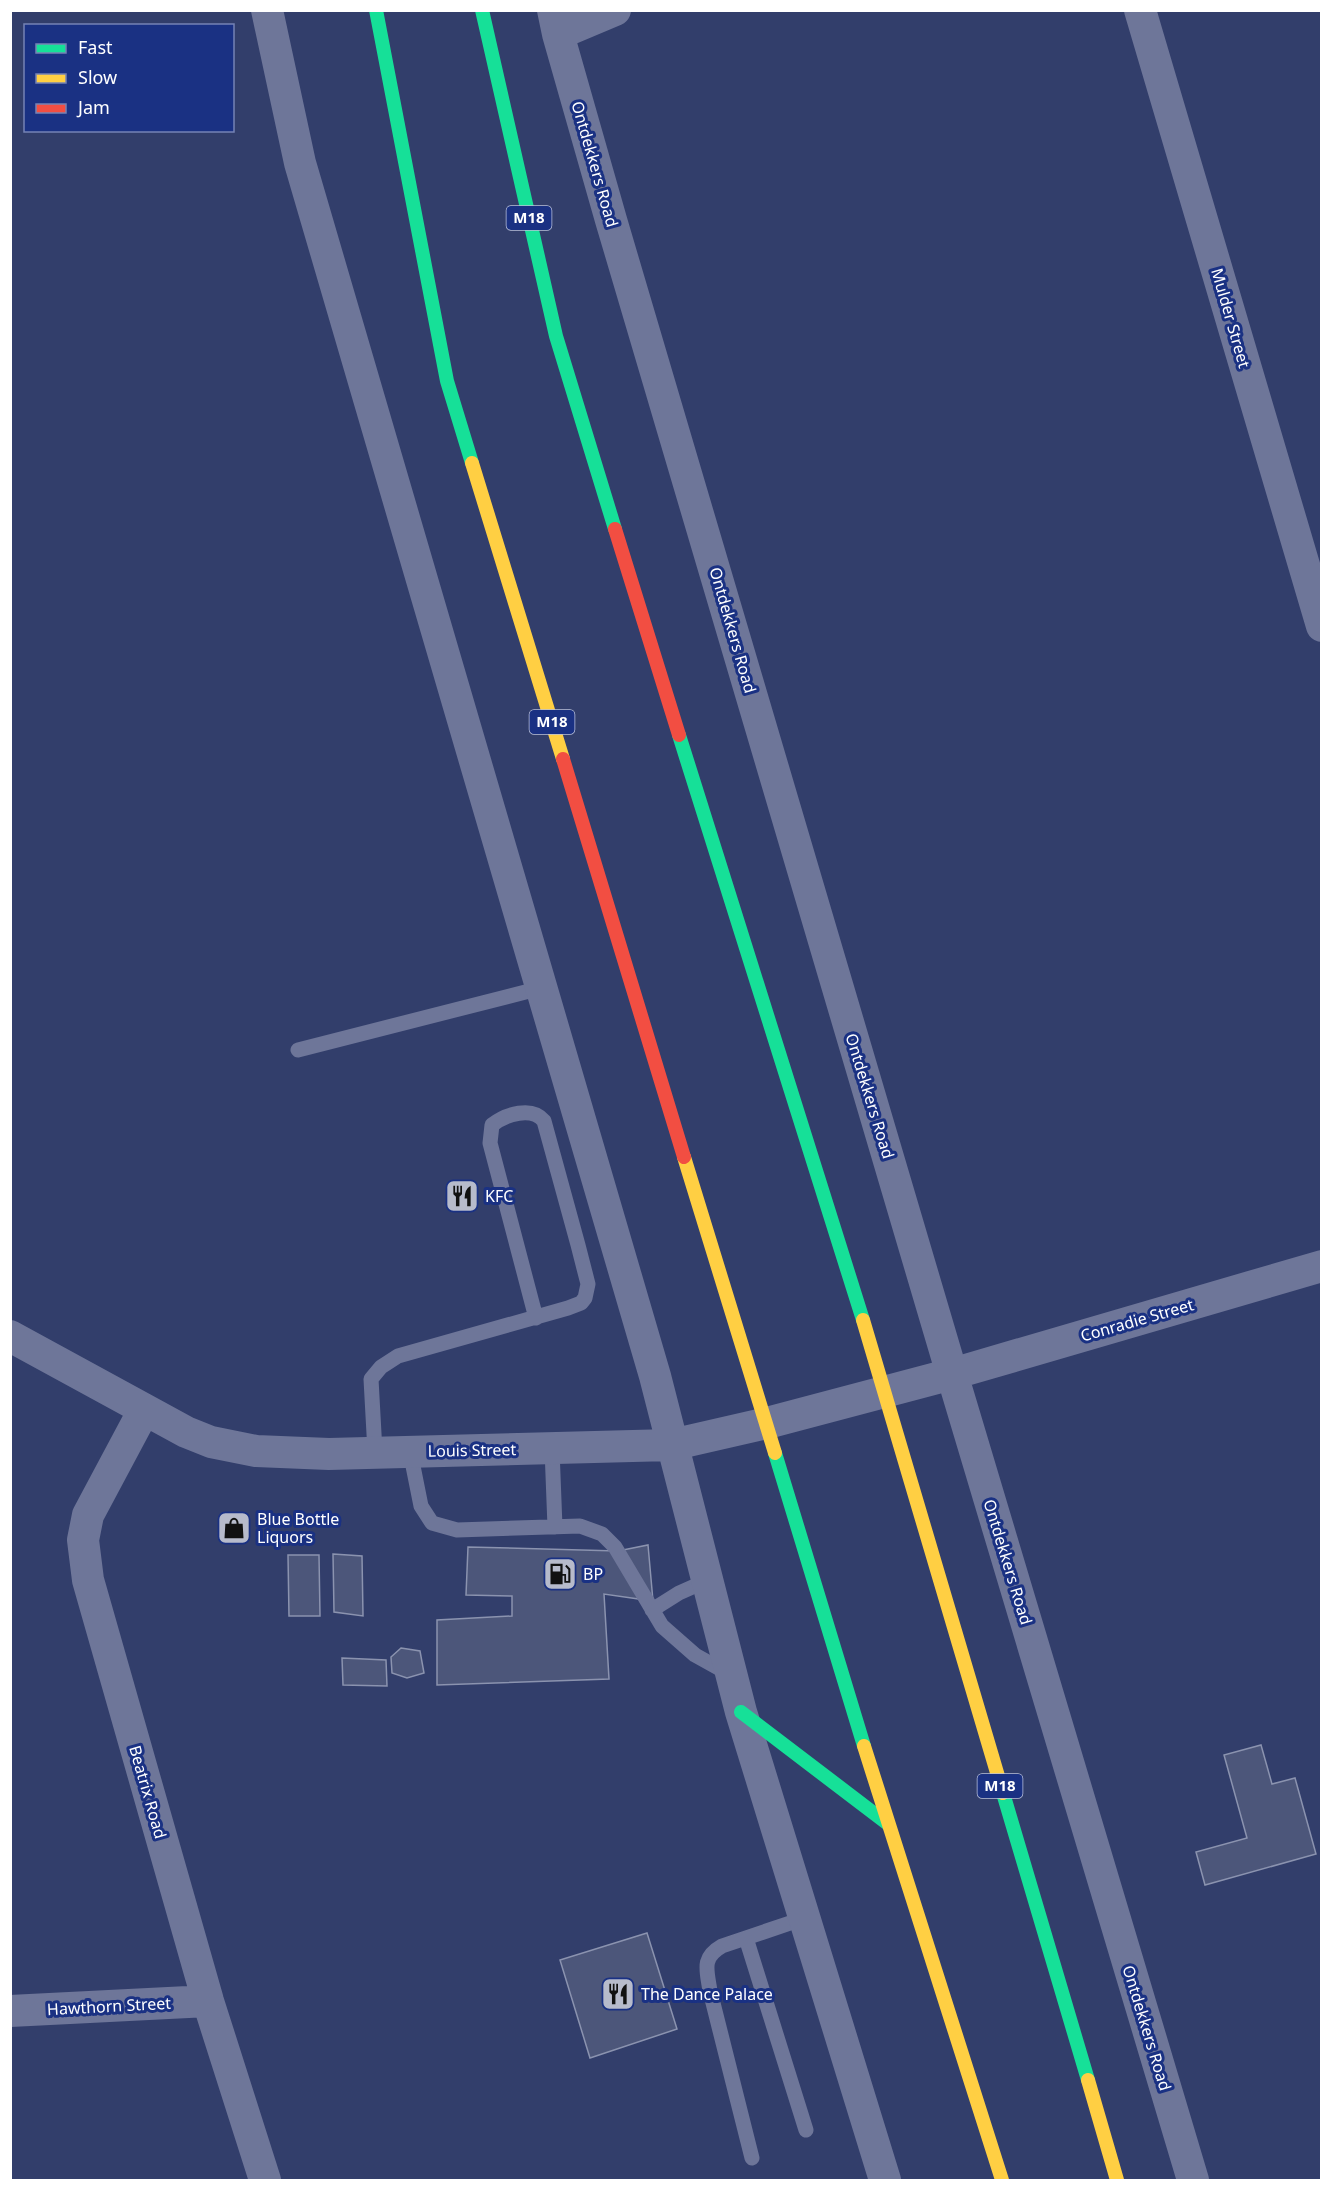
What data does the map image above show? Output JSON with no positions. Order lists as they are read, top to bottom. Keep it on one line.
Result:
{"streets":{"main road":["M18"],"street":["Ontdekkers Road","Mulder Street","Conradie Street","Louis Street","Beatrix Road","Hawthorn Street"]},"crossings":[["Ontdekkers Road","Conradie Street"],["Ontdekkers Road","Louis Street"],["M18","Louis Street"],["Conradie Street","Louis Street"],["Louis Street","Beatrix Road"],["Beatrix Road","Hawthorn Street"]],"places":{"restaurant":["KFC","The Dance Palace"],"shop":["Blue Bottle Liquors"],"fuel station":["BP"]},"legend":["Fast","Slow","Jam"]}
